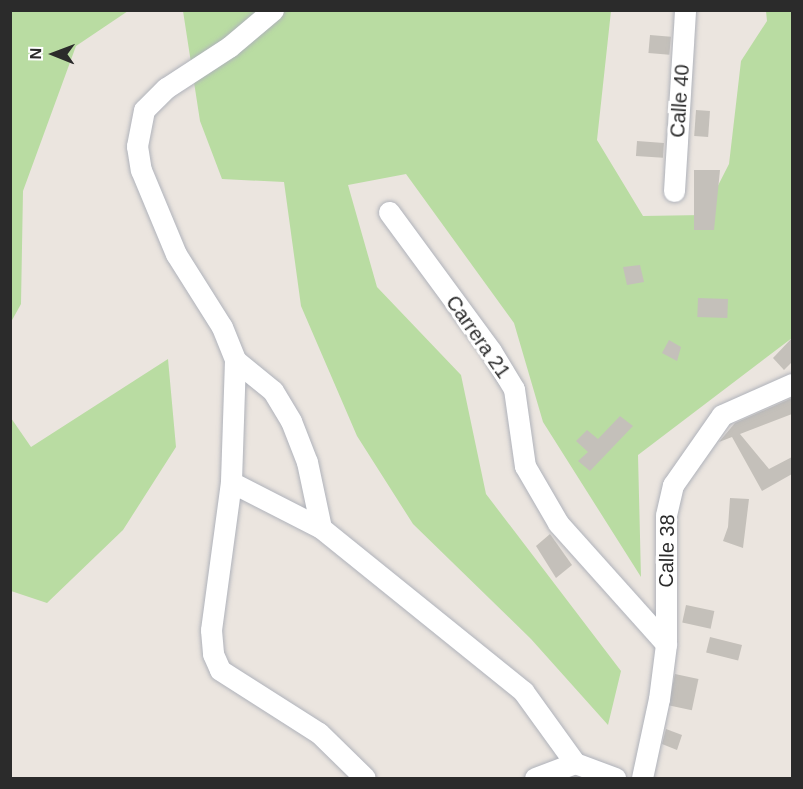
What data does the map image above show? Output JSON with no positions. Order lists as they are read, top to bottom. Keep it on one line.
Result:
{"streets":{"street":["Calle 40","Carrera 21","Calle 38"]},"crossings":[["Carrera 21","Calle 38"]],"north":"left"}
